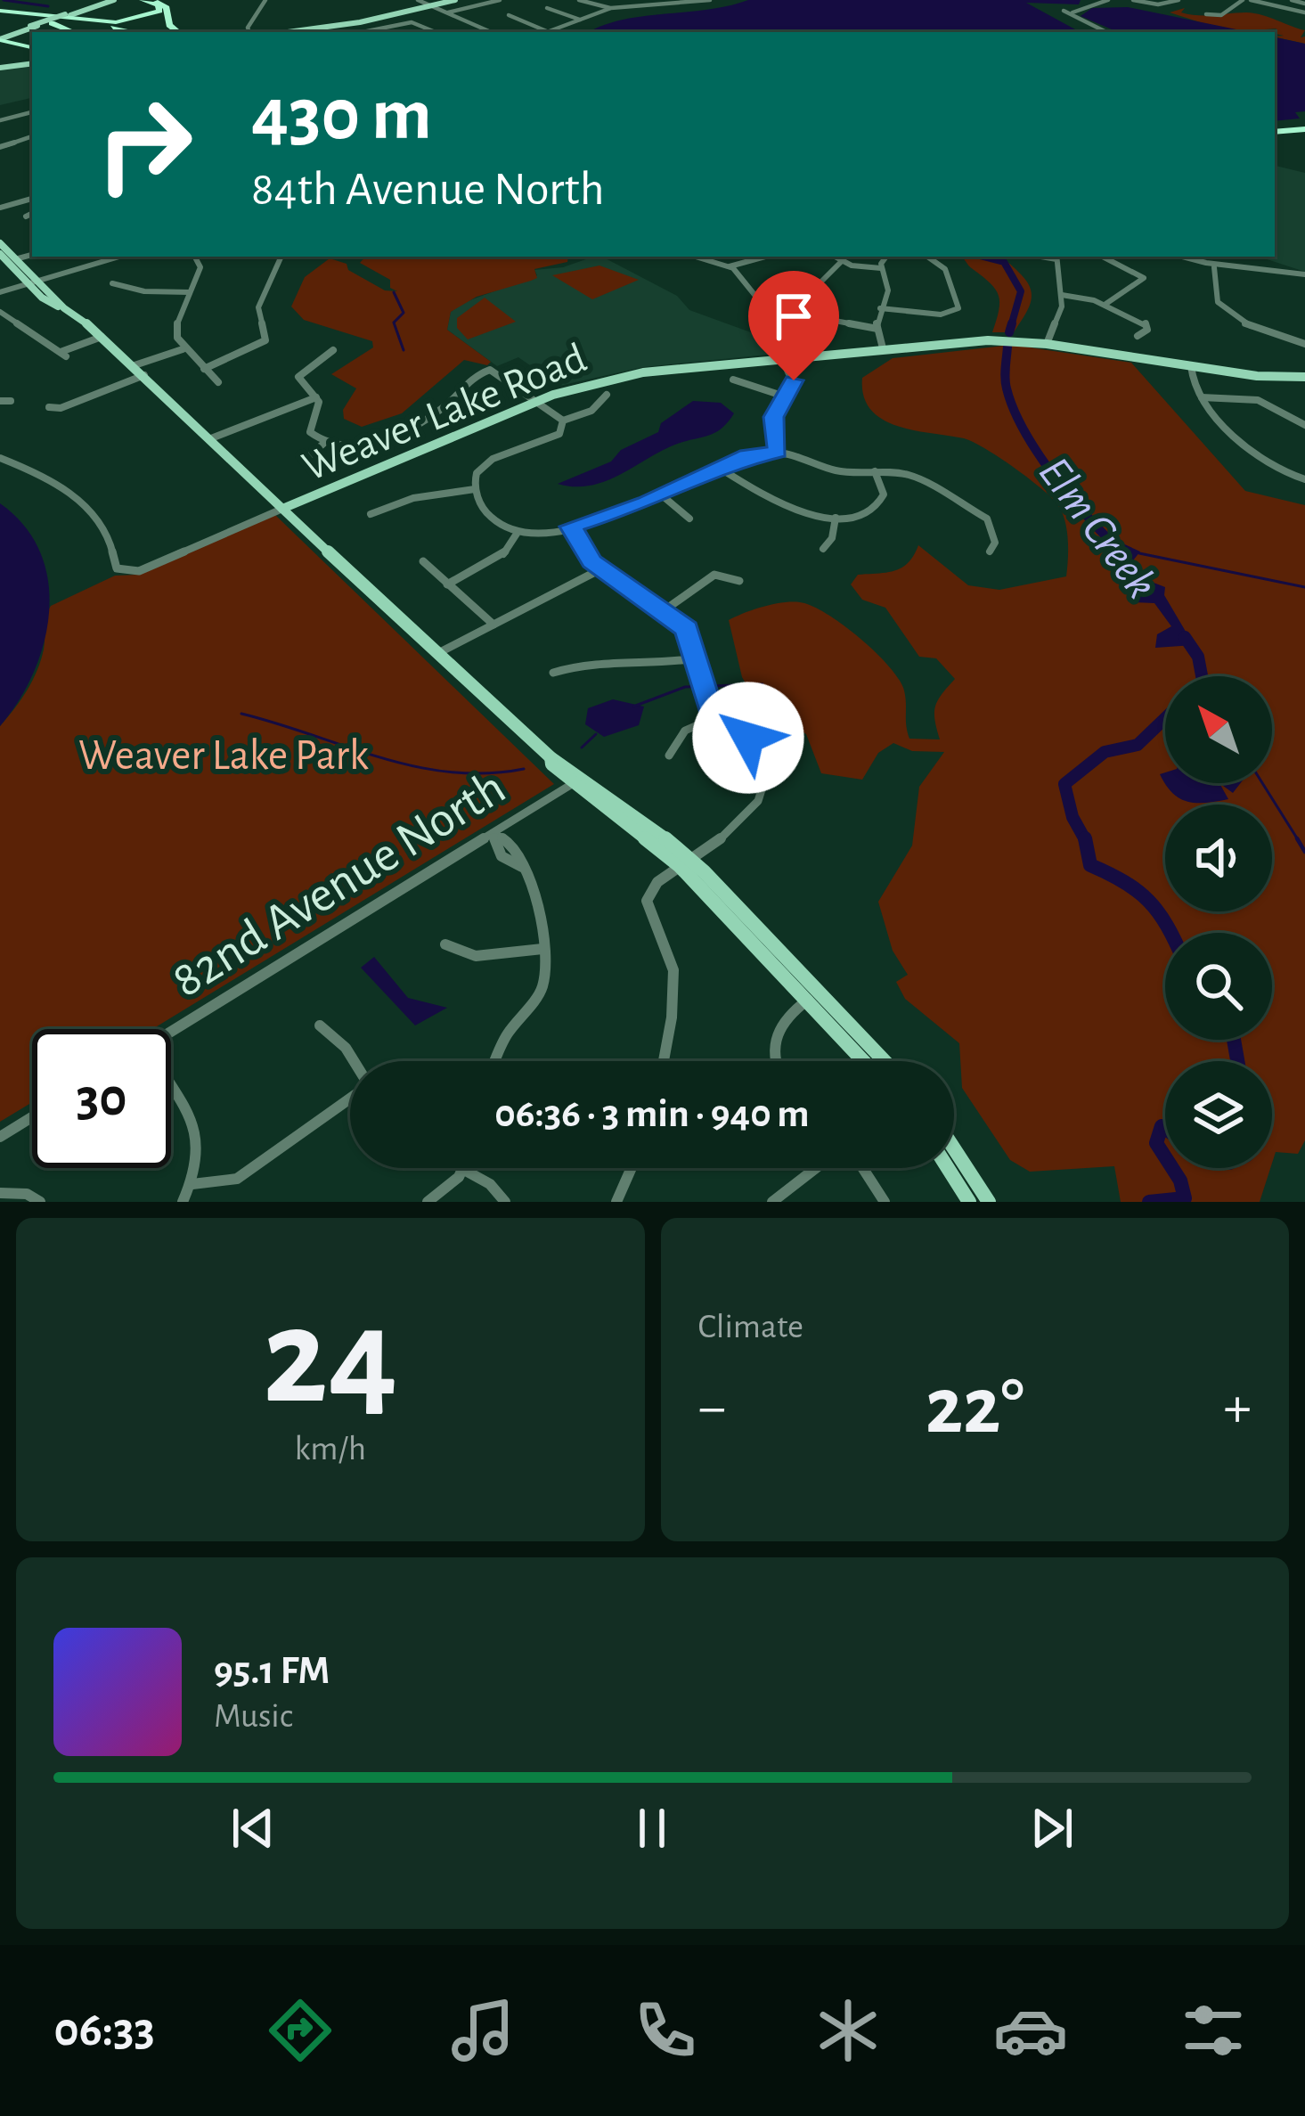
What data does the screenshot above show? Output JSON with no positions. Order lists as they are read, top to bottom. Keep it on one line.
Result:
{"streets":{"main road":["Weaver Lake Road"],"street":["82nd Avenue North"]},"water":["Elm Creek"],"parks":["Weaver Lake Park"],"north":"top left","page":{"turn":["430 m","84th Avenue North"],"limit":"30","trip":"06:36 · 3 min · 940 m","tile":[["24","km/h"],"Climate"],"heat":["−","22°","+"],"song":["95.1 FM","Music"],"tabs":"06:33"}}
